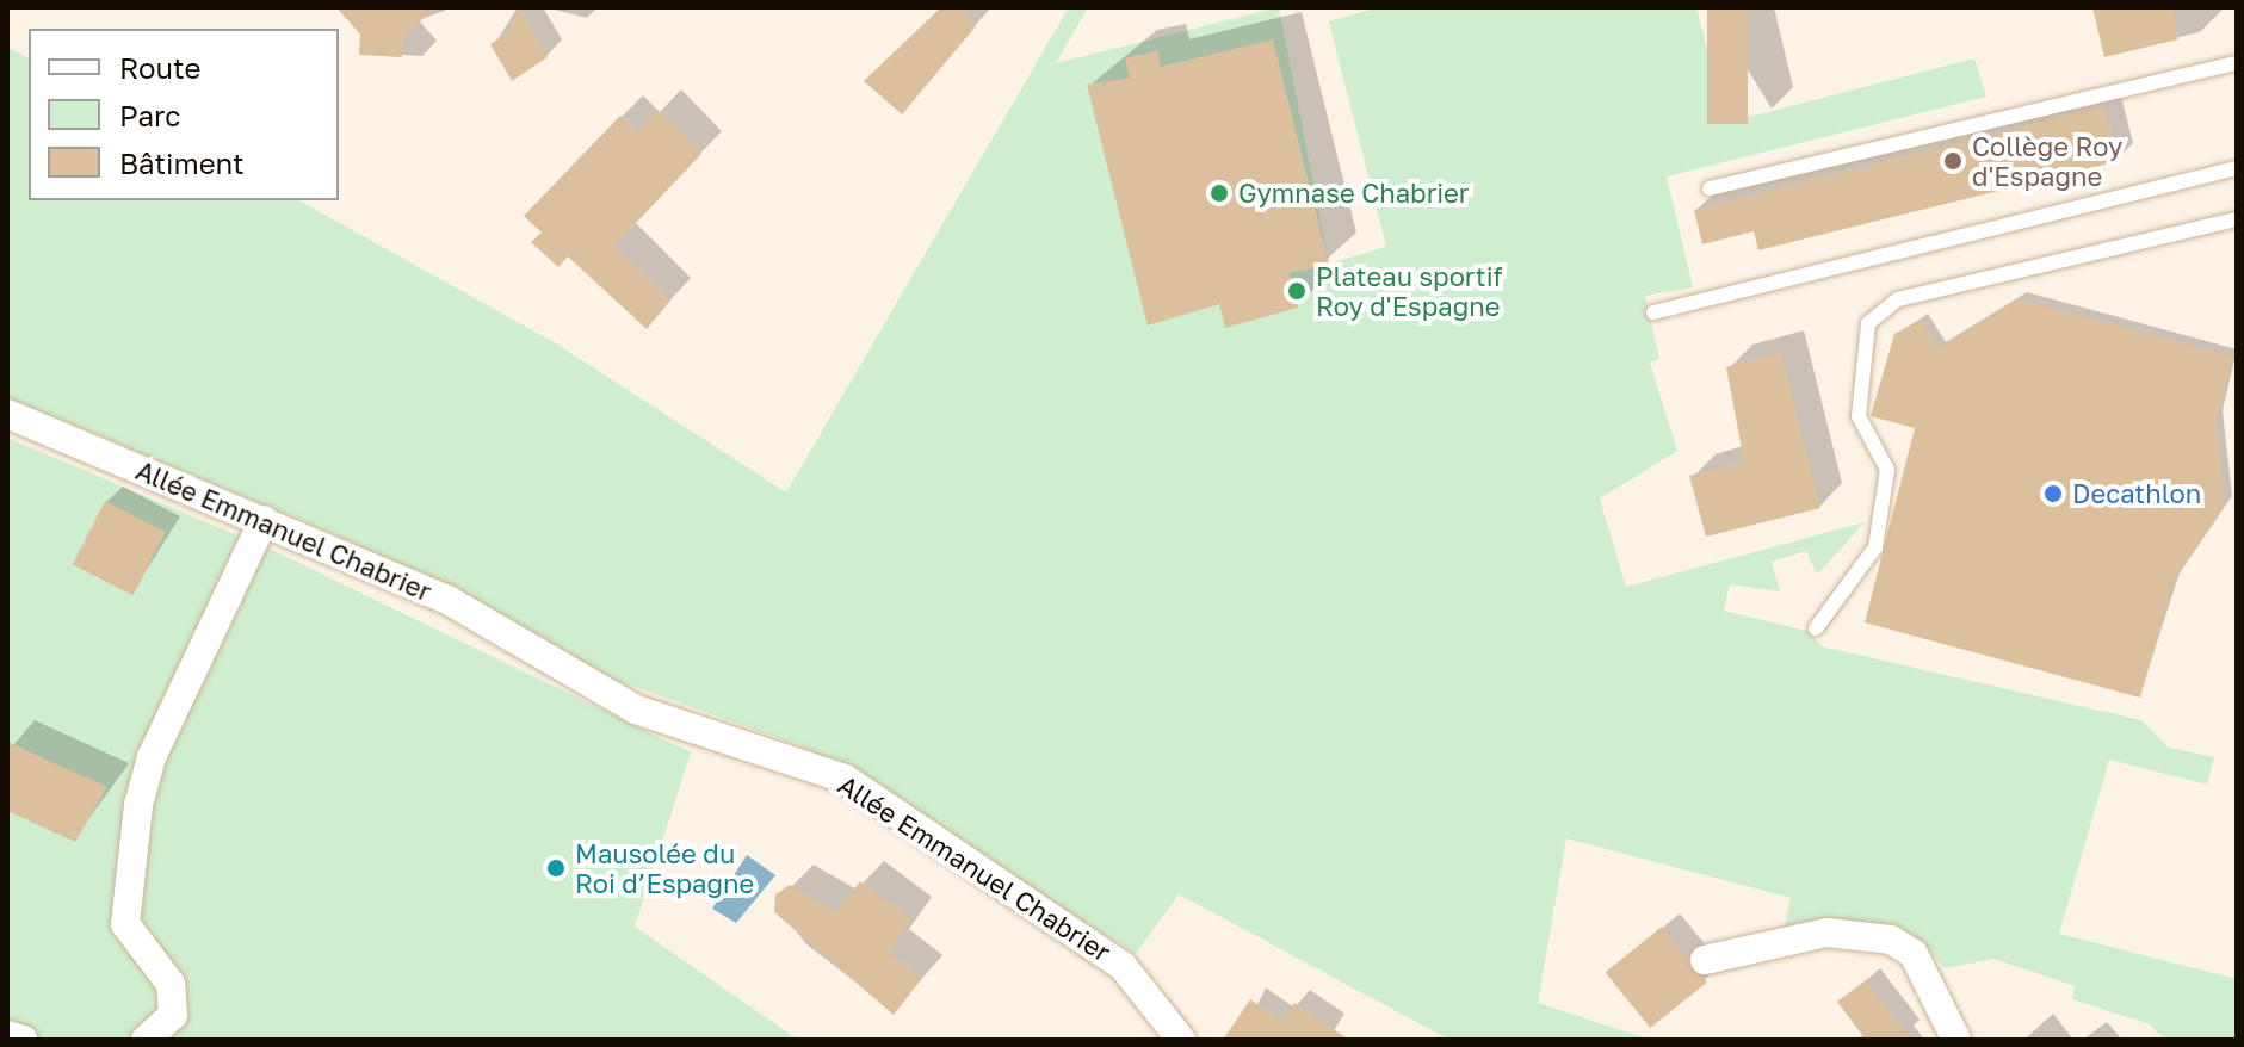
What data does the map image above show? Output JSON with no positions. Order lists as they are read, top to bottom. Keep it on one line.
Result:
{"streets":{"street":["Allée Emmanuel Chabrier"]},"places":["Collège Roy d'Espagne","Gymnase Chabrier","Plateau sportif Roy d'Espagne","Decathlon","Mausolée du Roi d’Espagne"],"legend":["Route","Parc","Bâtiment"]}
